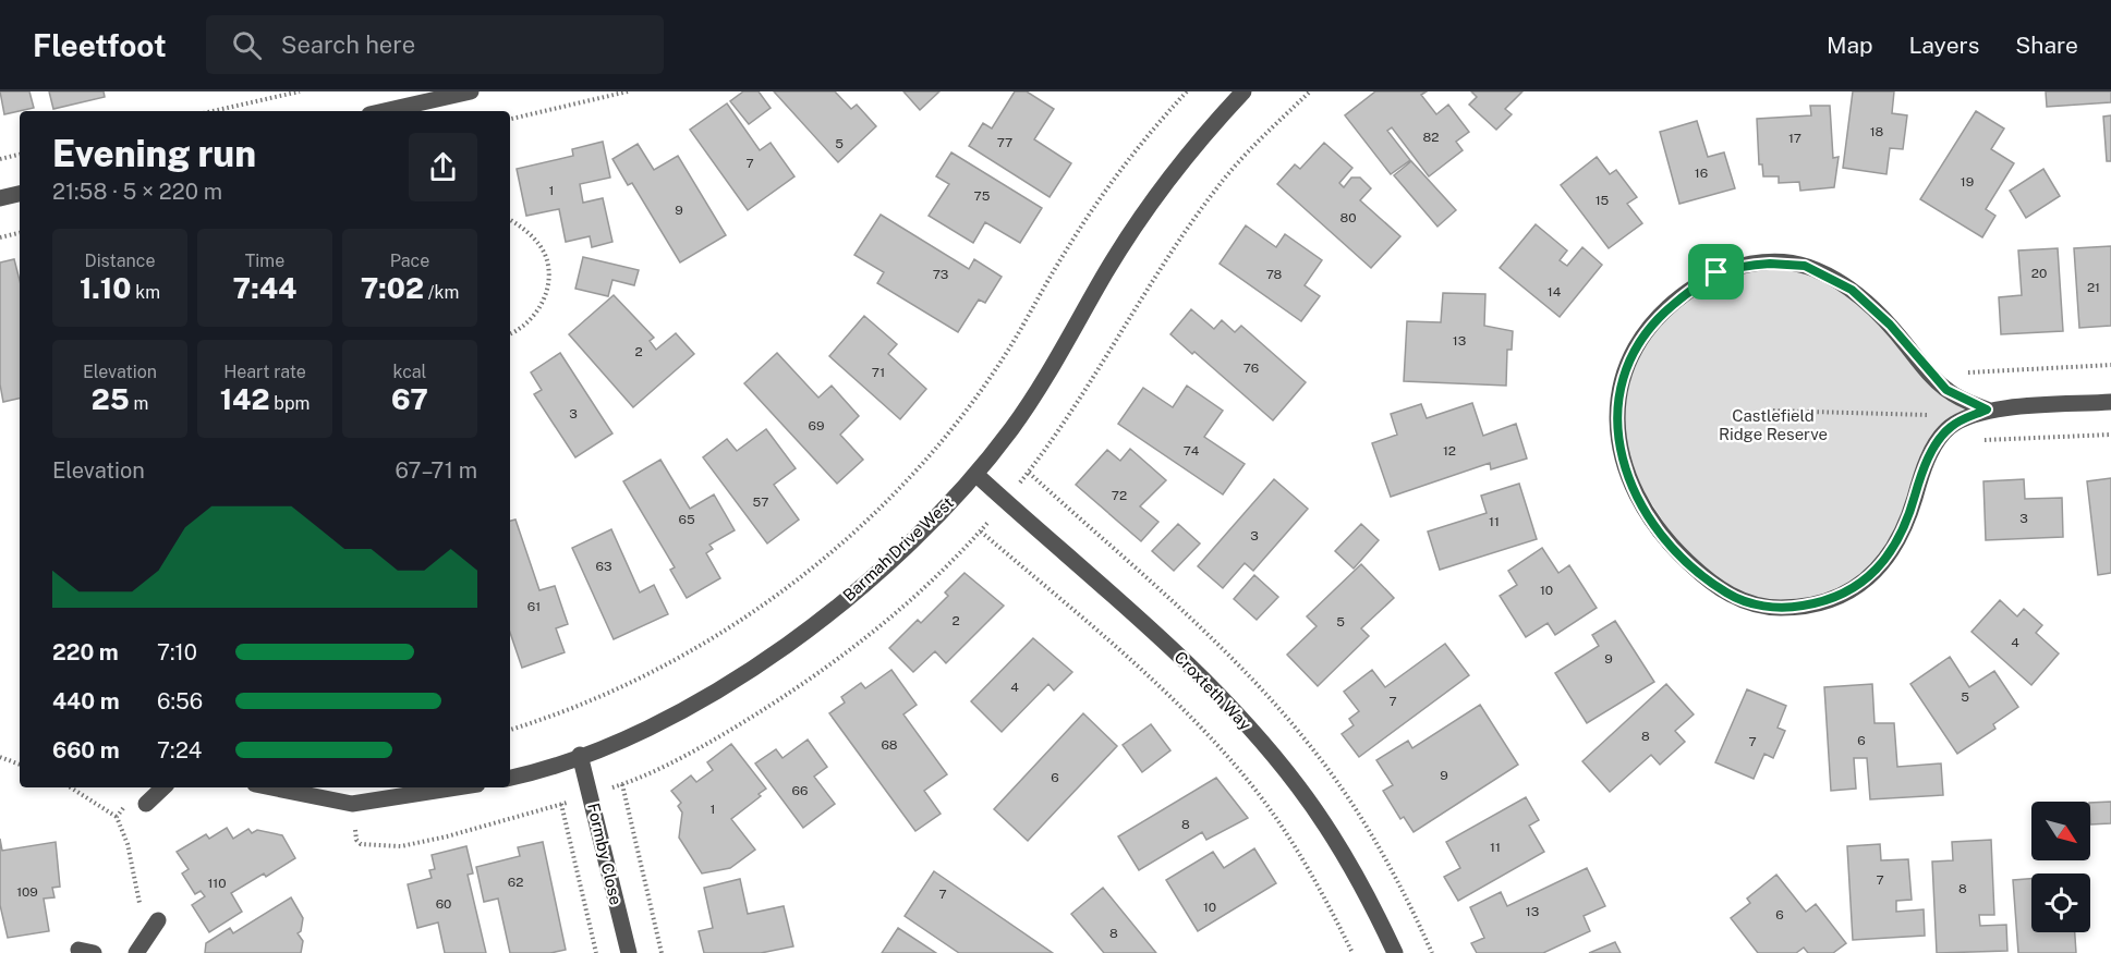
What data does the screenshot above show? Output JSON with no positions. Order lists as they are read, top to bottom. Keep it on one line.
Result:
{"streets":{"street":["Barmah Drive West","Croxteth Way","Formby Close"]},"crossings":[["Barmah Drive West","Croxteth Way"],["Barmah Drive West","Formby Close"]],"parks":["Castlefield Ridge Reserve"],"house_numbers":["18","82","17","77","5","7","16","19","1","75","15","9","80","20","73","78","21","14","13","2","76","71","3","69","74","12","72","57","3","65","11","3","63","10","61","2","5","4","9","4","5","7","8","6","7","68","9","6","66","1","8","11","7","62","110","8","109","7","60","10","13","6","8"],"north":"bottom right","page":{"header":"Fleetfoot","search":"Search here","nav":["Map","Layers","Share"],"heading":["Evening run","21:58 · 5 × 220 m"],"stats":[["Distance","1.10 km"],["Time","7:44"],["Pace","7:02 /km"],["Elevation","25 m"],["Heart rate","142 bpm"],["kcal","67"]],"chart":["Elevation","67–71 m"],"list":[{"name":"220 m","note":"7:10"},{"name":"440 m","note":"6:56"},{"name":"660 m","note":"7:24"}]}}
